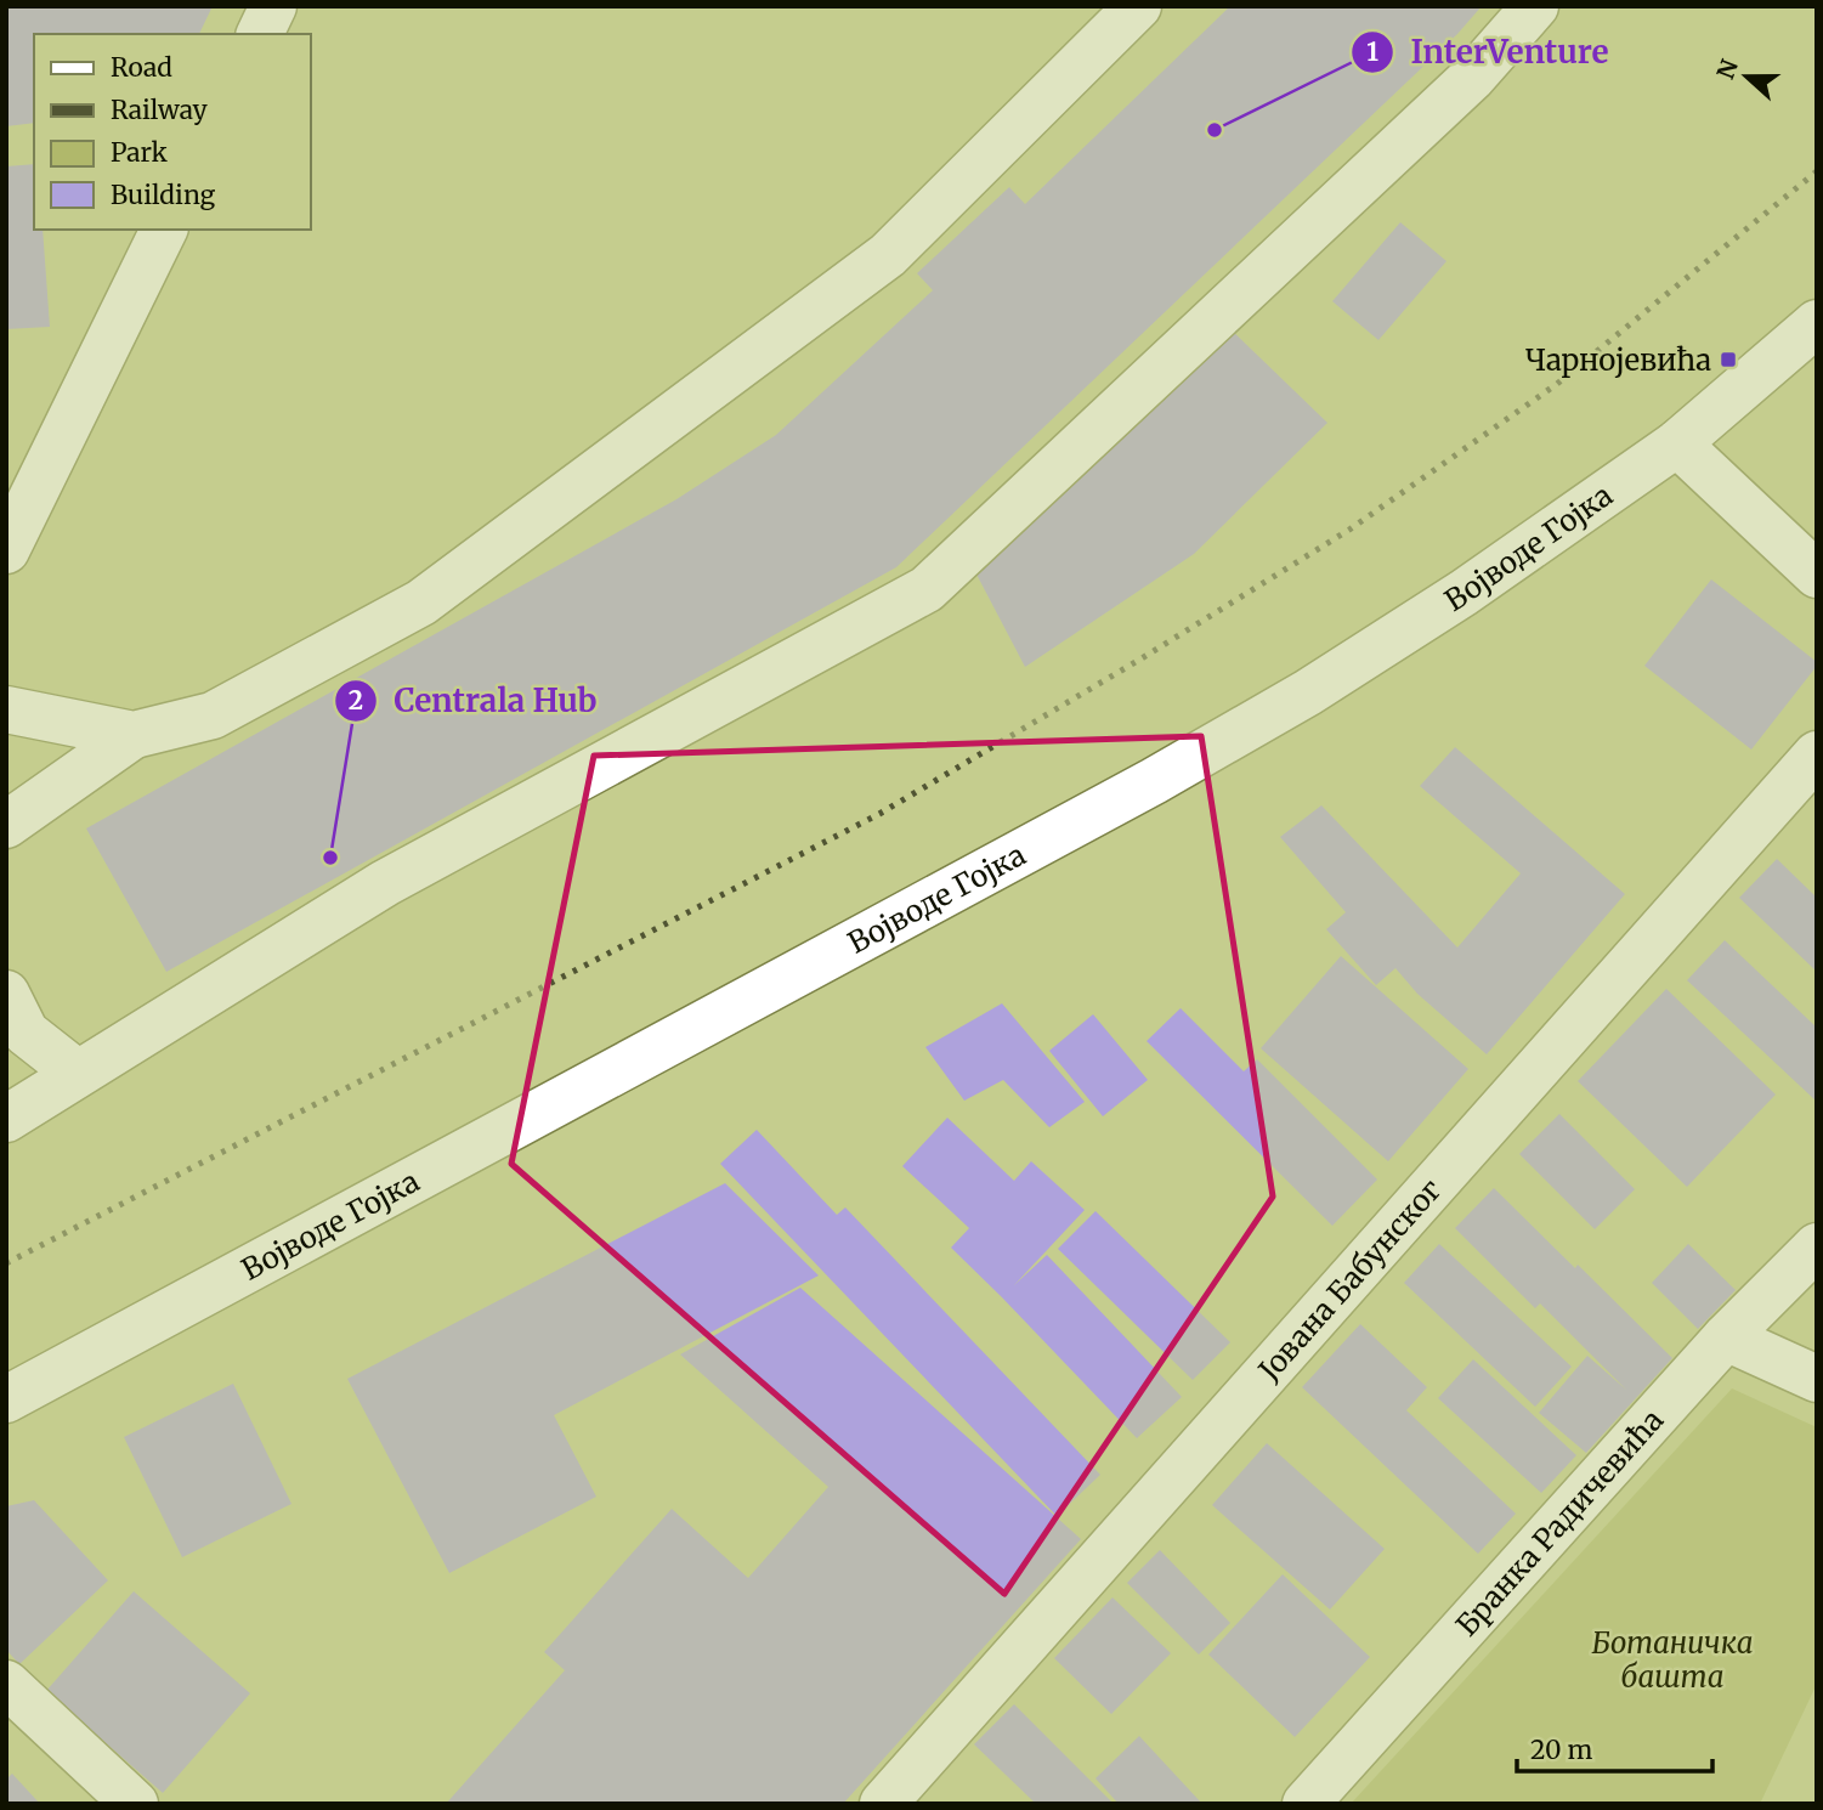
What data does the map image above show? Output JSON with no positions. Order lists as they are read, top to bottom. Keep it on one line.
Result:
{"streets":{"street":["Војводе Гојка","Јована Бабунског","Бранка Радичевића"]},"parks":["Ботаничка башта"],"places":{"other":["InterVenture","Centrala Hub"],"transit":["Чарнојевића"]},"legend":["Road","Railway","Park","Building"],"scale_bar":"20 m","north":"left"}
